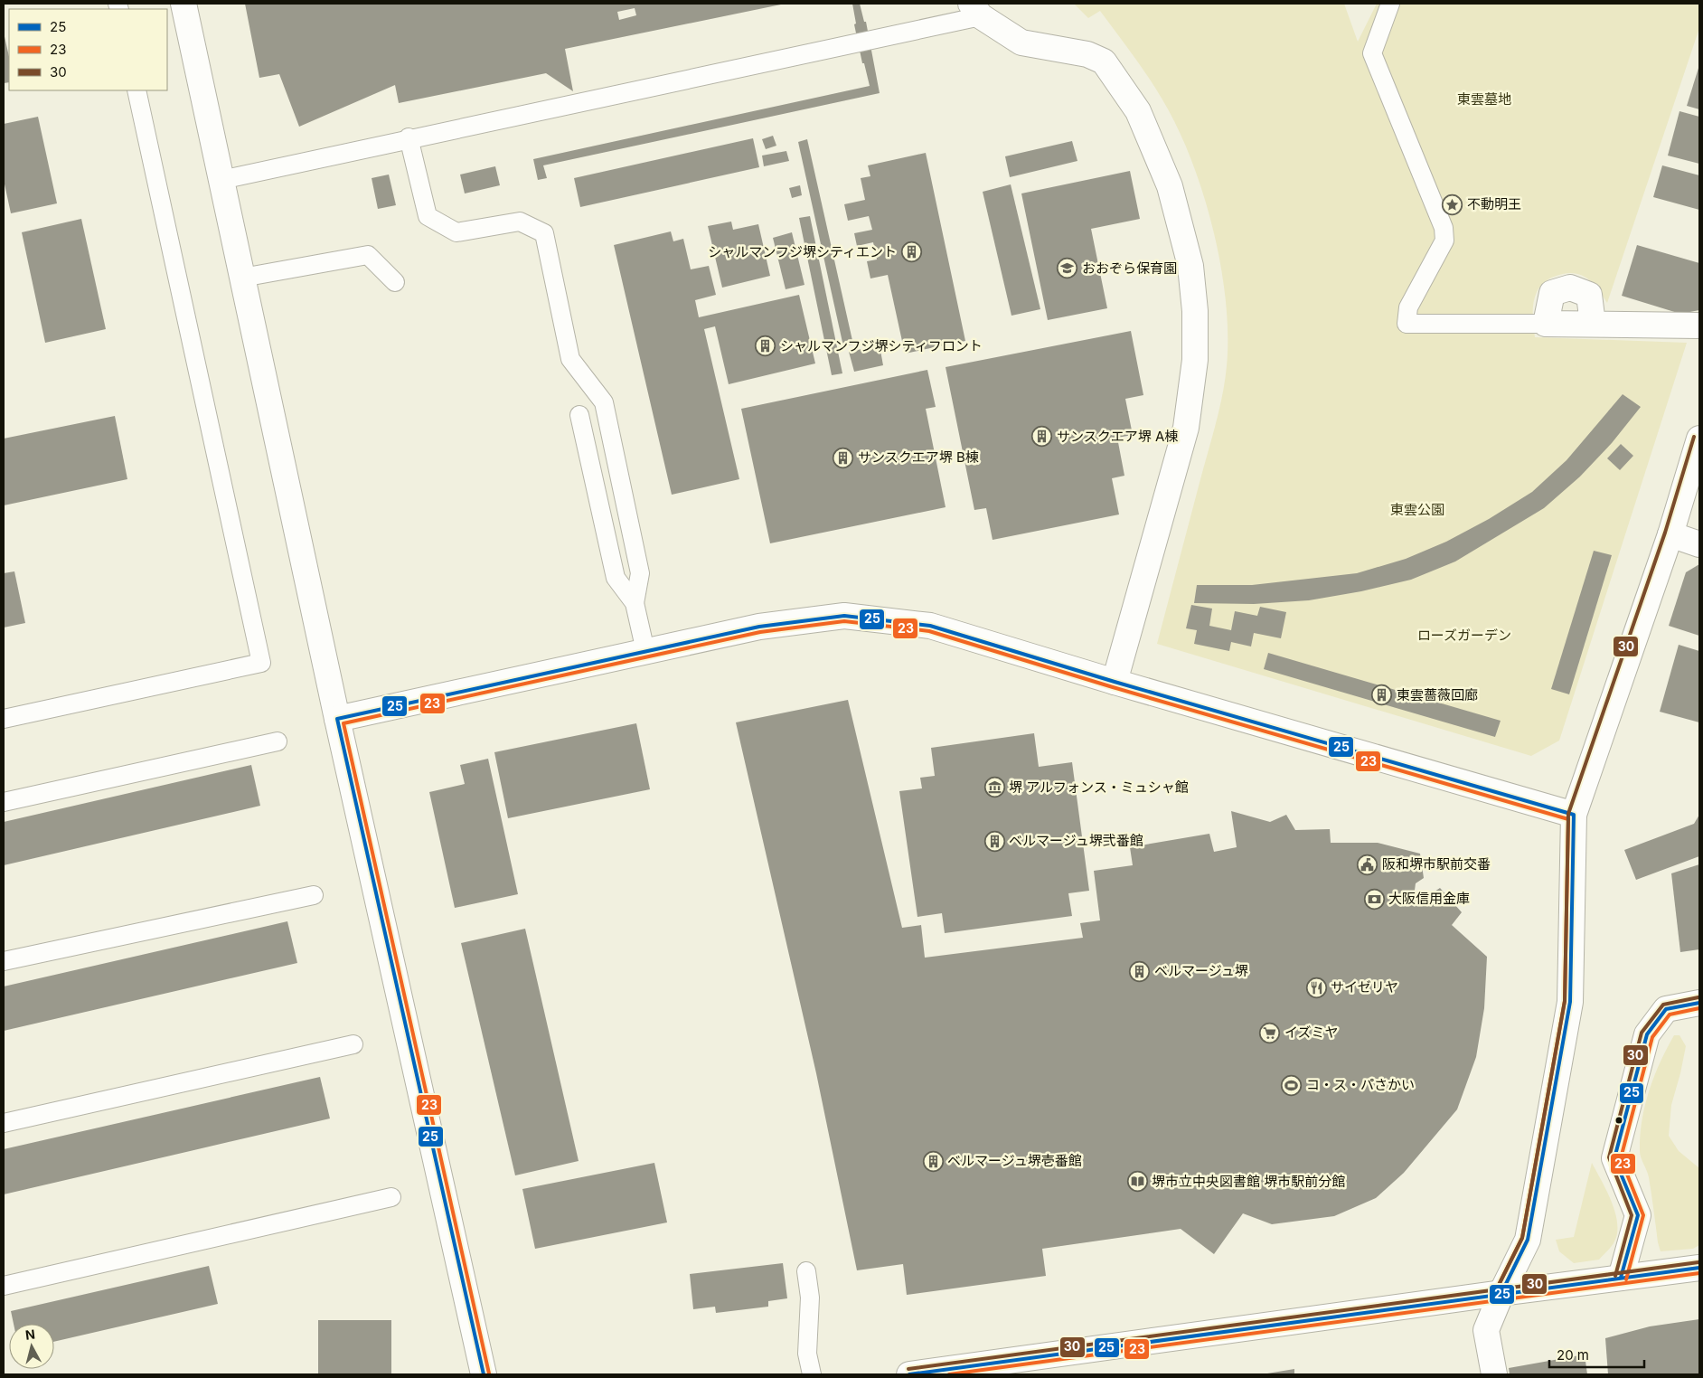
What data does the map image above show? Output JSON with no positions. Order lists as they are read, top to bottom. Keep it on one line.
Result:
{"parks":["東雲墓地","東雲公園","ローズガーデン"],"places":{"place":["不動明王"],"building":["シャルマンフジ堺シティエント","シャルマンフジ堺シティフロント","サンスクエア堺 A棟","サンスクエア堺 B棟","東雲薔薇回廊","ベルマージュ堺弐番館","ベルマージュ堺","ベルマージュ堺壱番館"],"school or university":["おおぞら保育園"],"museum":["堺 アルフォンス・ミュシャ館"],"public building":["阪和堺市駅前交番"],"bank":["大阪信用金庫"],"restaurant":["サイゼリヤ"],"supermarket":["イズミヤ"],"sports":["コ・ス・パさかい"],"library":["堺市立中央図書館 堺市駅前分館"]},"lines":["transit line 30","transit line 25","transit line 23"],"legend":["25","23","30"],"scale_bar":"20 m","north":"top"}
